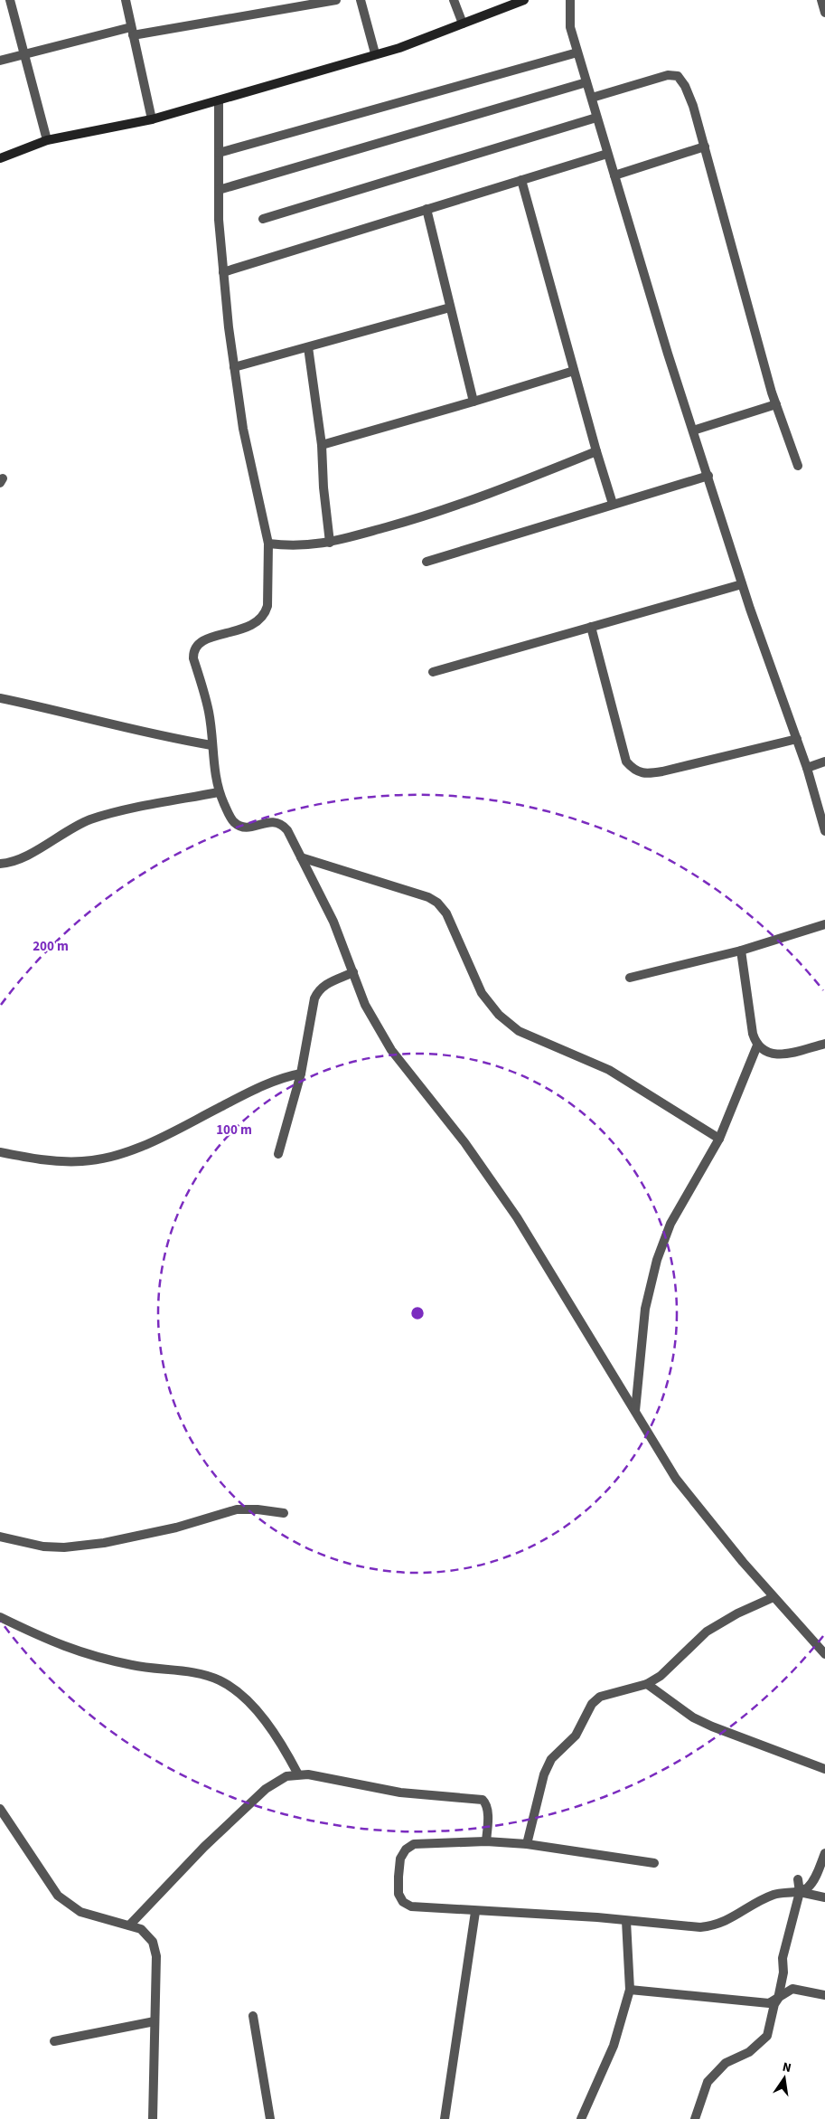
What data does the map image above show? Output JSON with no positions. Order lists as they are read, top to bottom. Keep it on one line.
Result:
{"north":"top","rings":["200 m","100 m"]}
